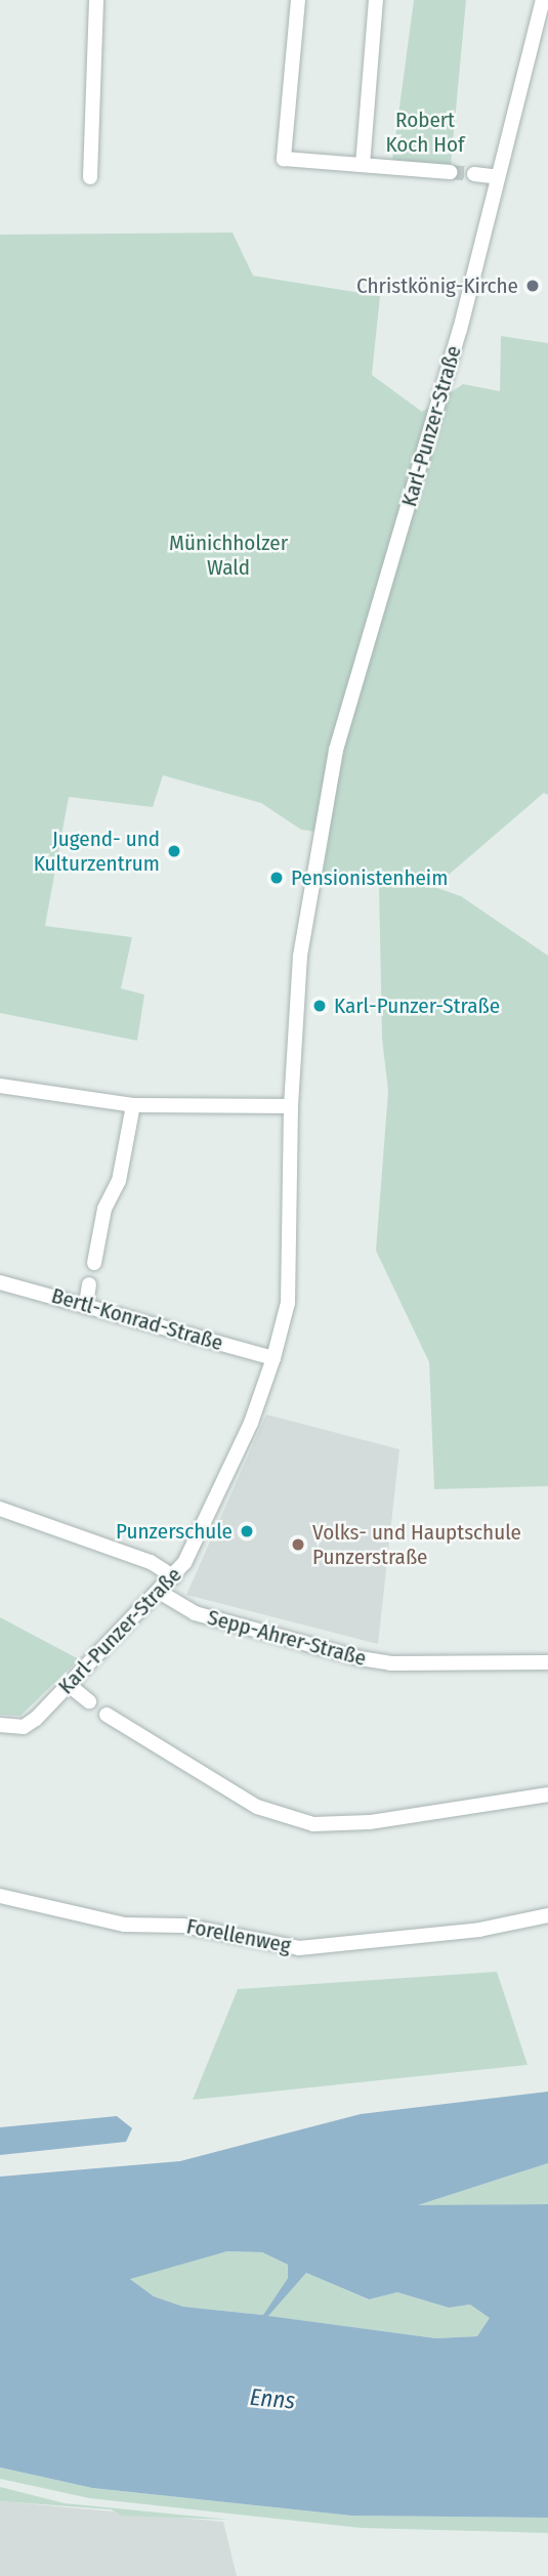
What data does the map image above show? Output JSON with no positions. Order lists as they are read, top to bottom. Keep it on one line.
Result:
{"streets":{"street":["Karl-Punzer-Straße","Bertl-Konrad-Straße","Sepp-Ahrer-Straße","Forellenweg"]},"crossings":[["Karl-Punzer-Straße","Bertl-Konrad-Straße"],["Karl-Punzer-Straße","Sepp-Ahrer-Straße"]],"water":["Enns"],"parks":["Robert Koch Hof","Münichholzer Wald"],"places":["Christkönig-Kirche","Jugend- und Kulturzentrum","Pensionistenheim","Karl-Punzer-Straße","Punzerschule","Volks- und Hauptschule Punzerstraße"]}
